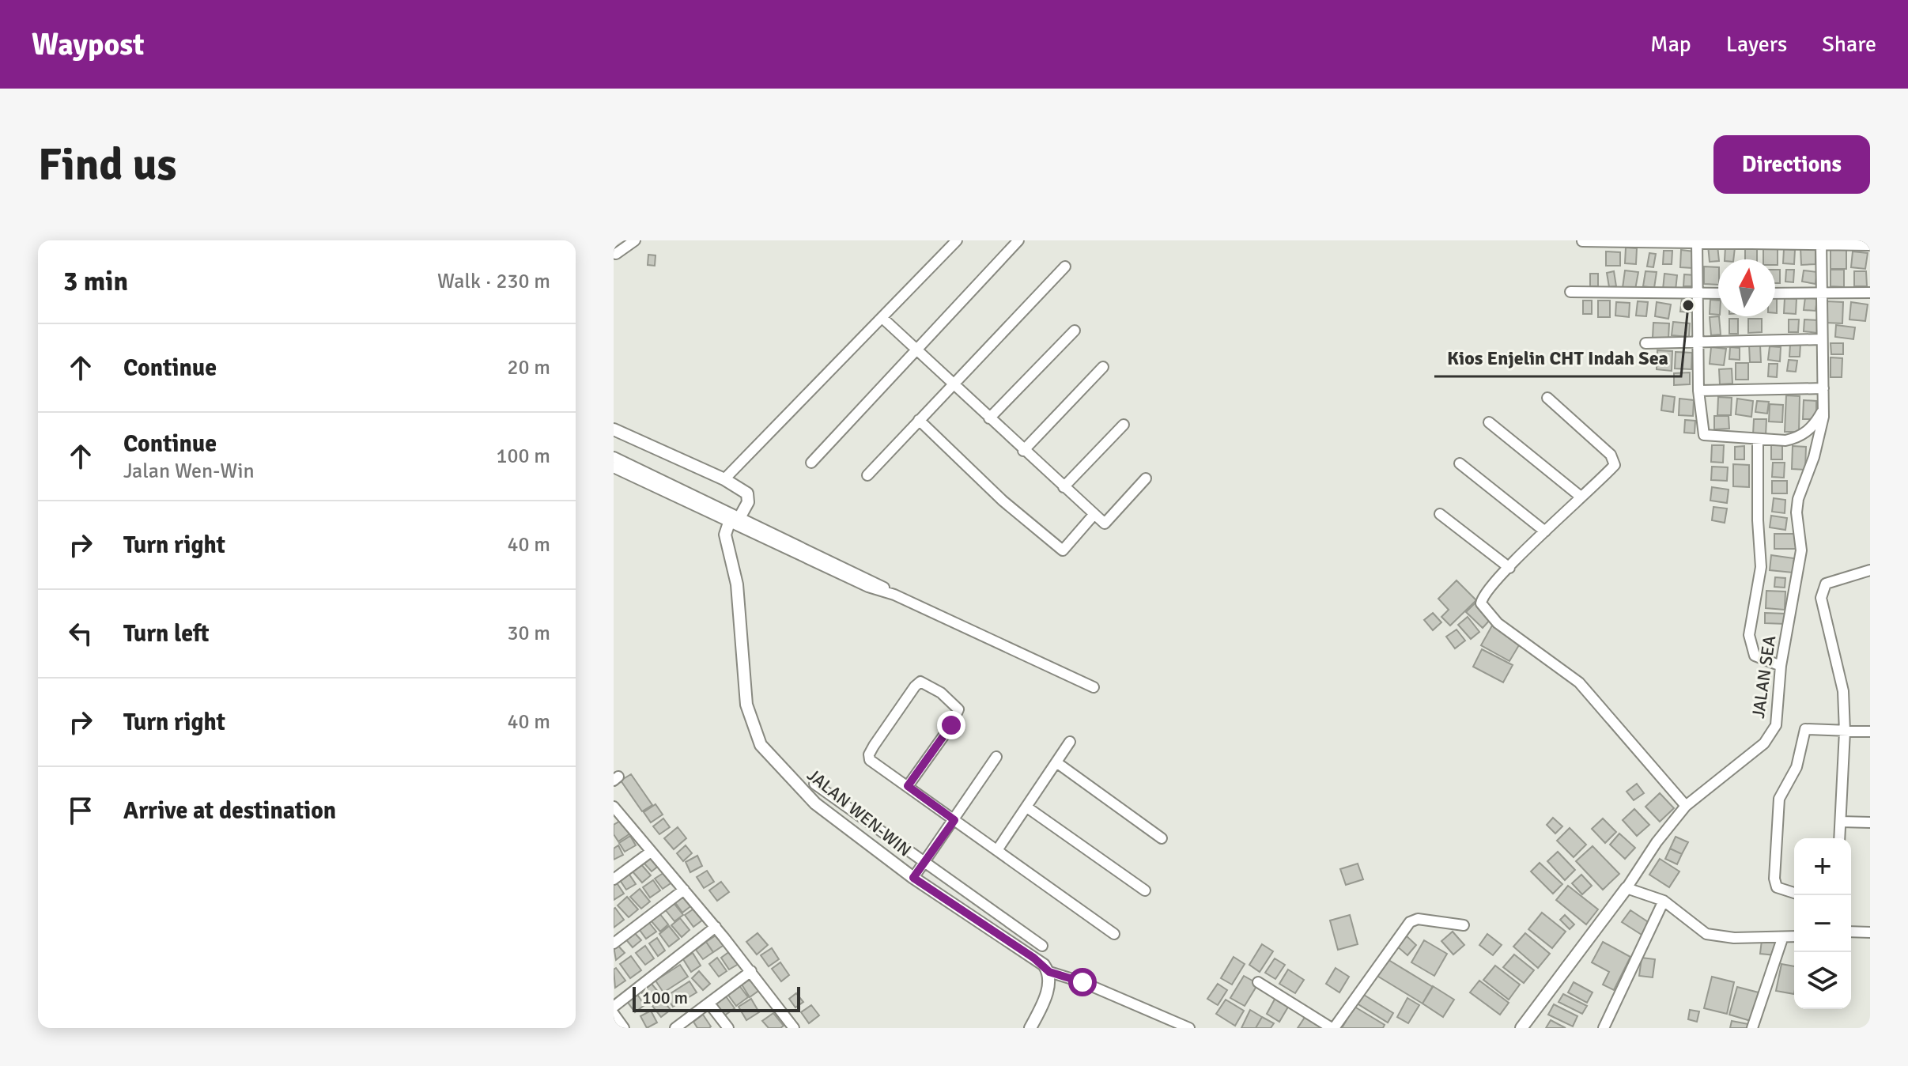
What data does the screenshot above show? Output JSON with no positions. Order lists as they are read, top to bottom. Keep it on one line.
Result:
{"streets":{"street":["JALAN SEA","JALAN WEN-WIN"]},"places":["Kios Enjelin CHT Indah Sea"],"scale_bar":"100 m","north":"top","page":{"header":"Waypost","nav":["Map","Layers","Share"],"buttons":"Directions","title":"Find us","heading":["3 min","Walk · 230 m"],"list":[["Continue","20 m"],["Continue","Jalan Wen-Win","100 m"],["Turn right","40 m"],["Turn left","30 m"],["Turn right","40 m"],"Arrive at destination"],"map_buttons":["+","−"],"scale":"100 m"}}
